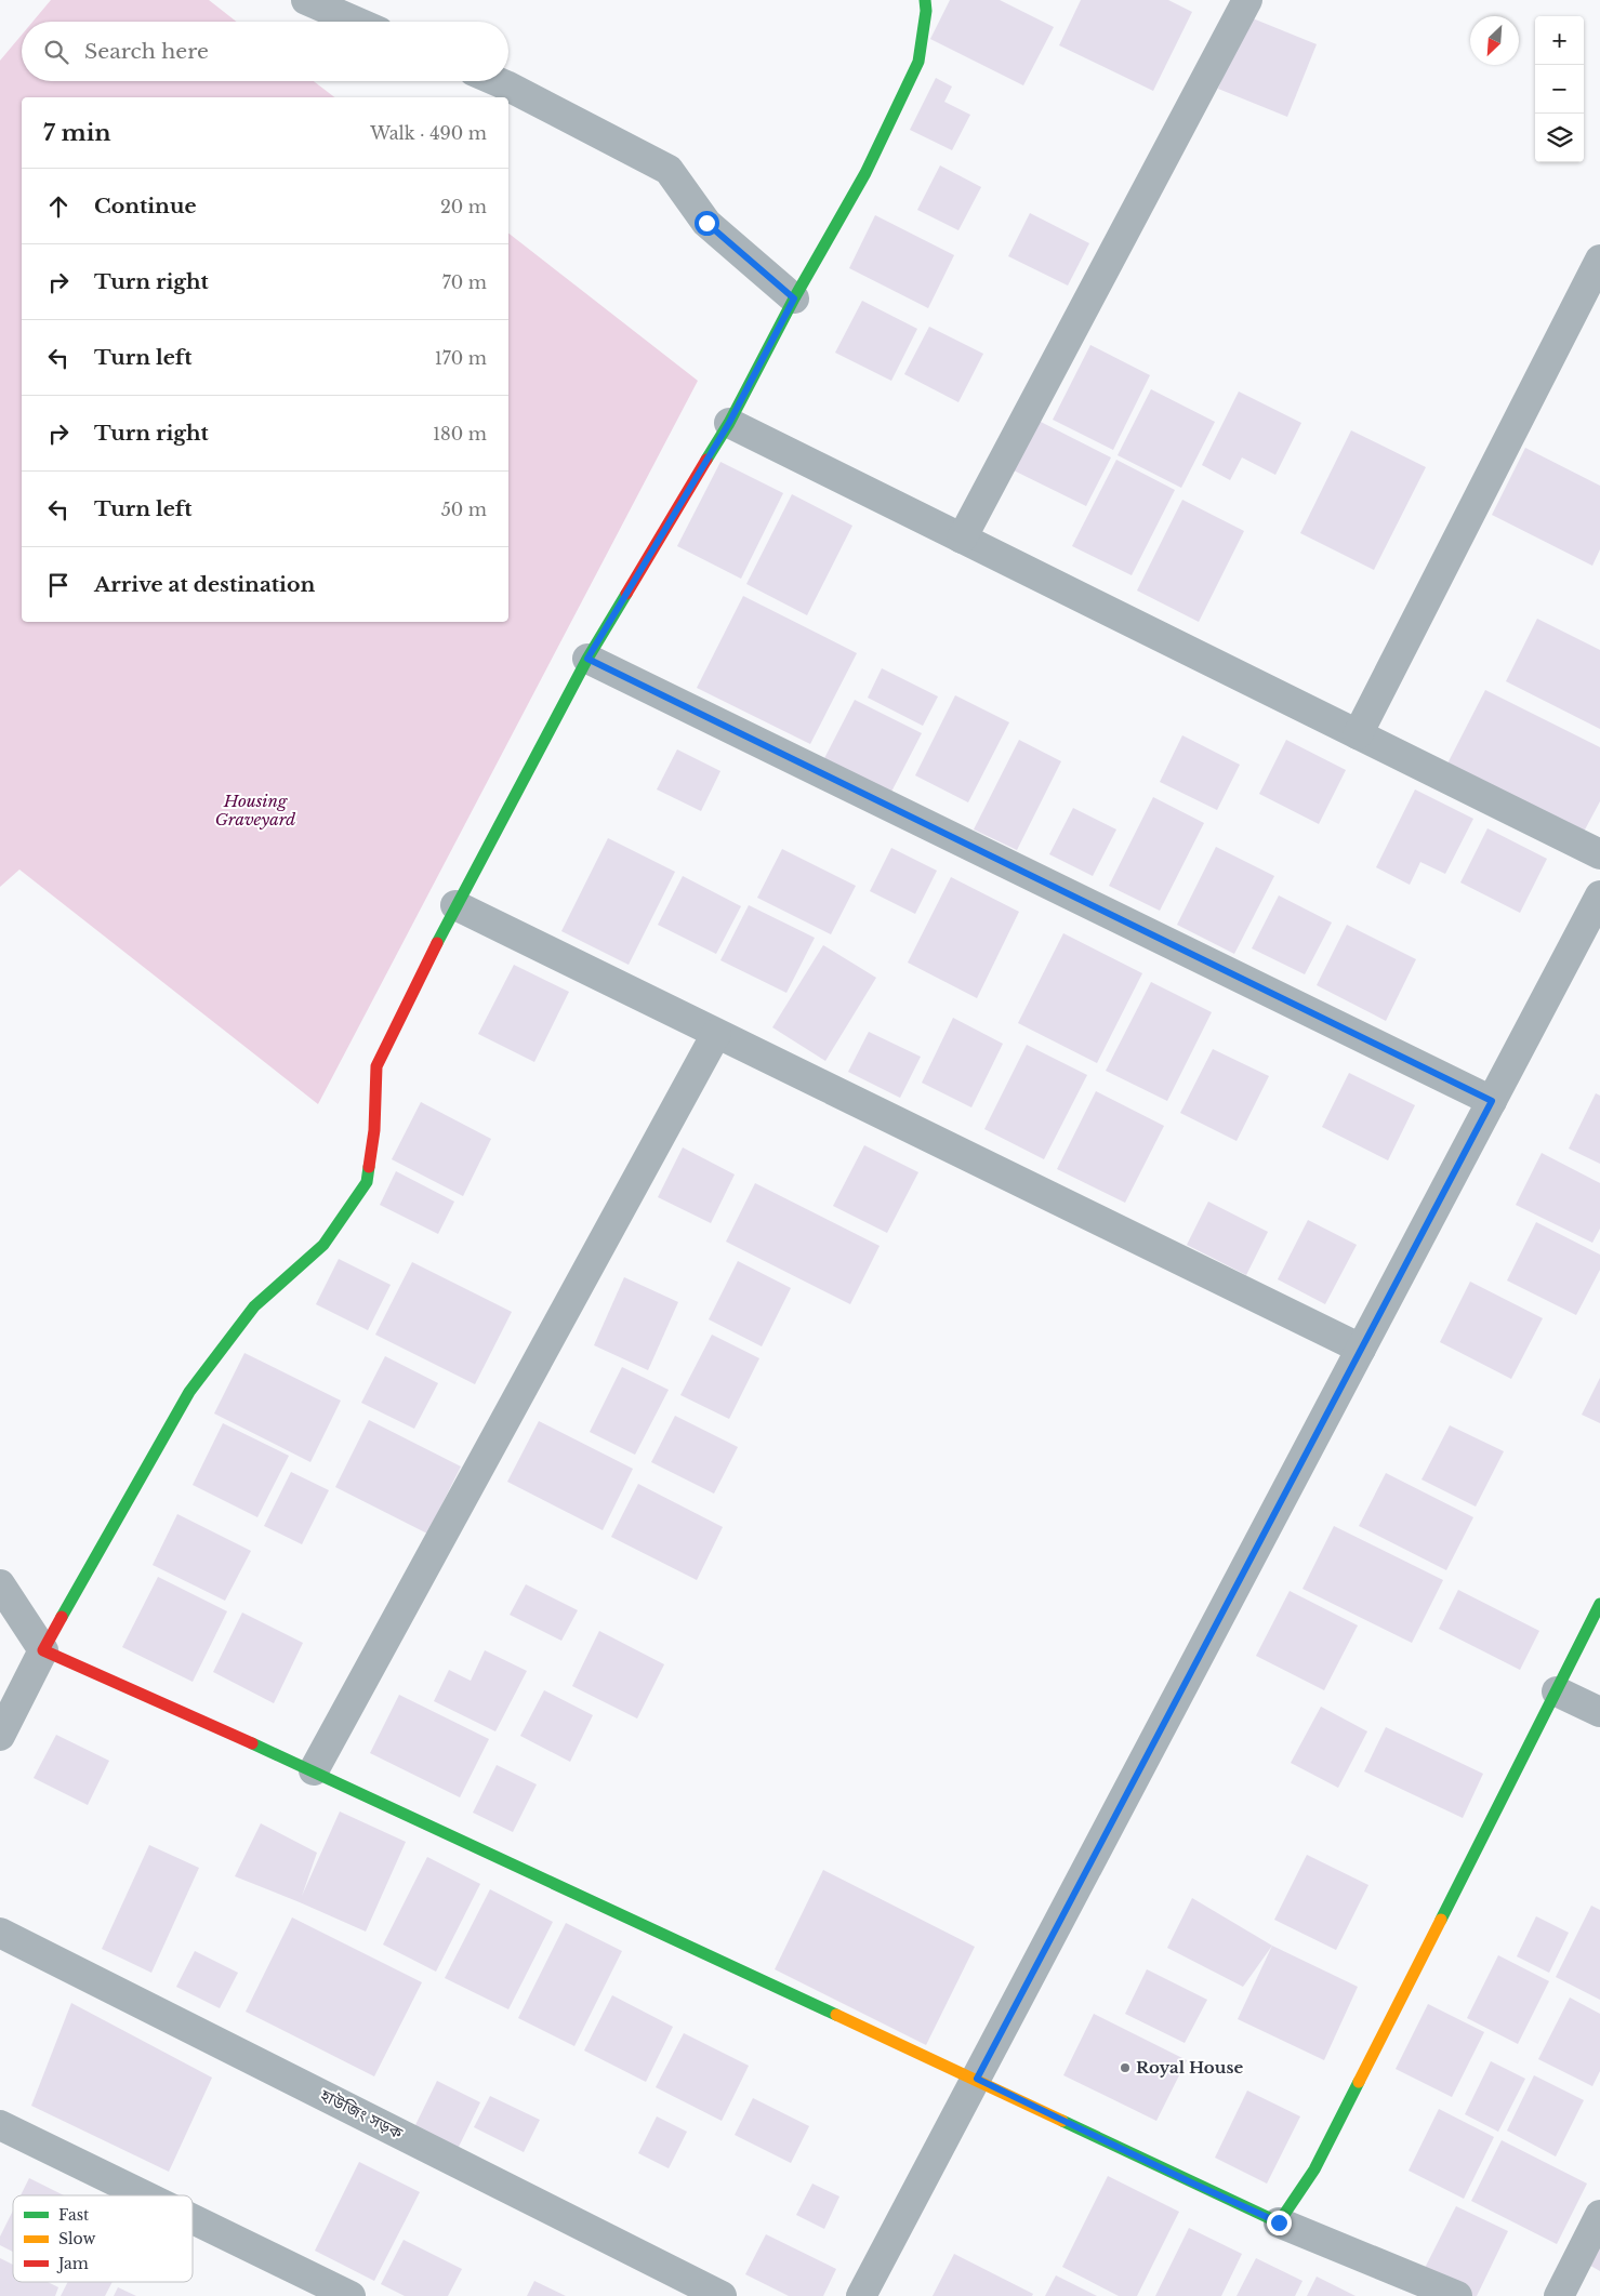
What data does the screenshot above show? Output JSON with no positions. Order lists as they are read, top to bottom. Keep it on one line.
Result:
{"streets":{"street":["হাউজিং সড়ক"]},"parks":["Housing Graveyard"],"places":["Royal House"],"legend":["Fast","Slow","Jam"],"north":"bottom left","page":{"map_buttons":["+","−"],"search":"Search here","heading":["7 min","Walk · 490 m"],"list":[["Continue","20 m"],["Turn right","70 m"],["Turn left","170 m"],["Turn right","180 m"],["Turn left","50 m"],"Arrive at destination"]}}
